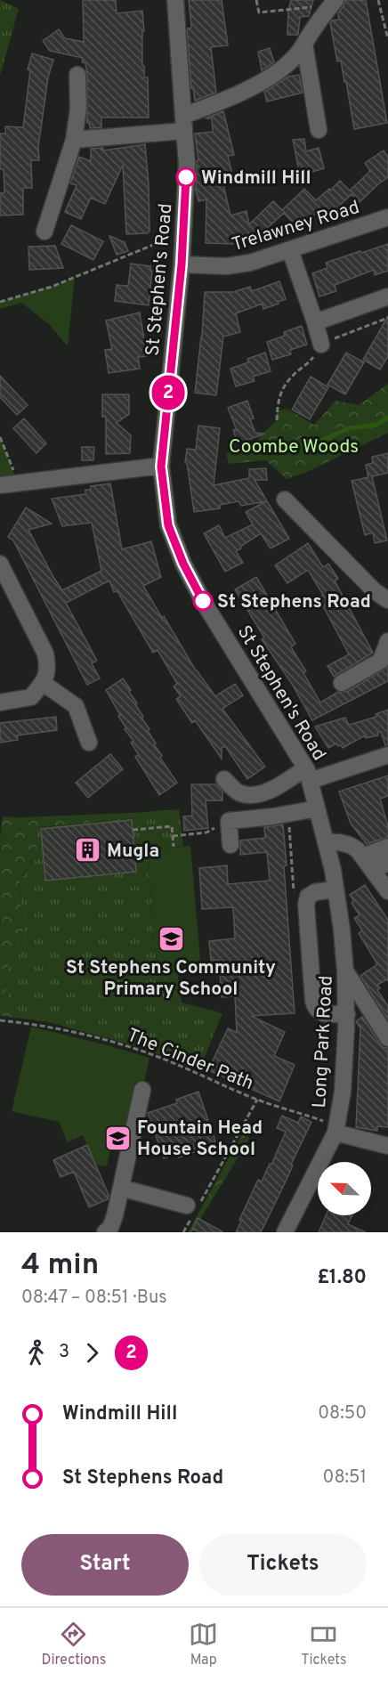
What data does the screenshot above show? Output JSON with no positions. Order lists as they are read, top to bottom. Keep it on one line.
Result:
{"streets":{"street":["Trelawney Road","St Stephen's Road","Long Park Road"],"path":["The Cinder Path"]},"crossings":[["Trelawney Road","St Stephen's Road"],["St Stephen's Road","Long Park Road"],["Long Park Road","The Cinder Path"]],"parks":["Coombe Woods"],"places":{"other":["Windmill Hill","St Stephens Road"],"building":["Mugla"],"school or university":["St Stephens Community Primary School","Fountain Head House School"]},"lines":["bus line 2"],"north":"top left","page":{"on_map":"2","heading":["4 min","08:47 – 08:51 · Bus","£1.80"],"legs":["3","2"],"list":[{"name":"Windmill Hill","value":"08:50"},{"name":"St Stephens Road","value":"08:51"}],"buttons":["Start","Tickets"],"tabs":["Directions","Map","Tickets"]}}
